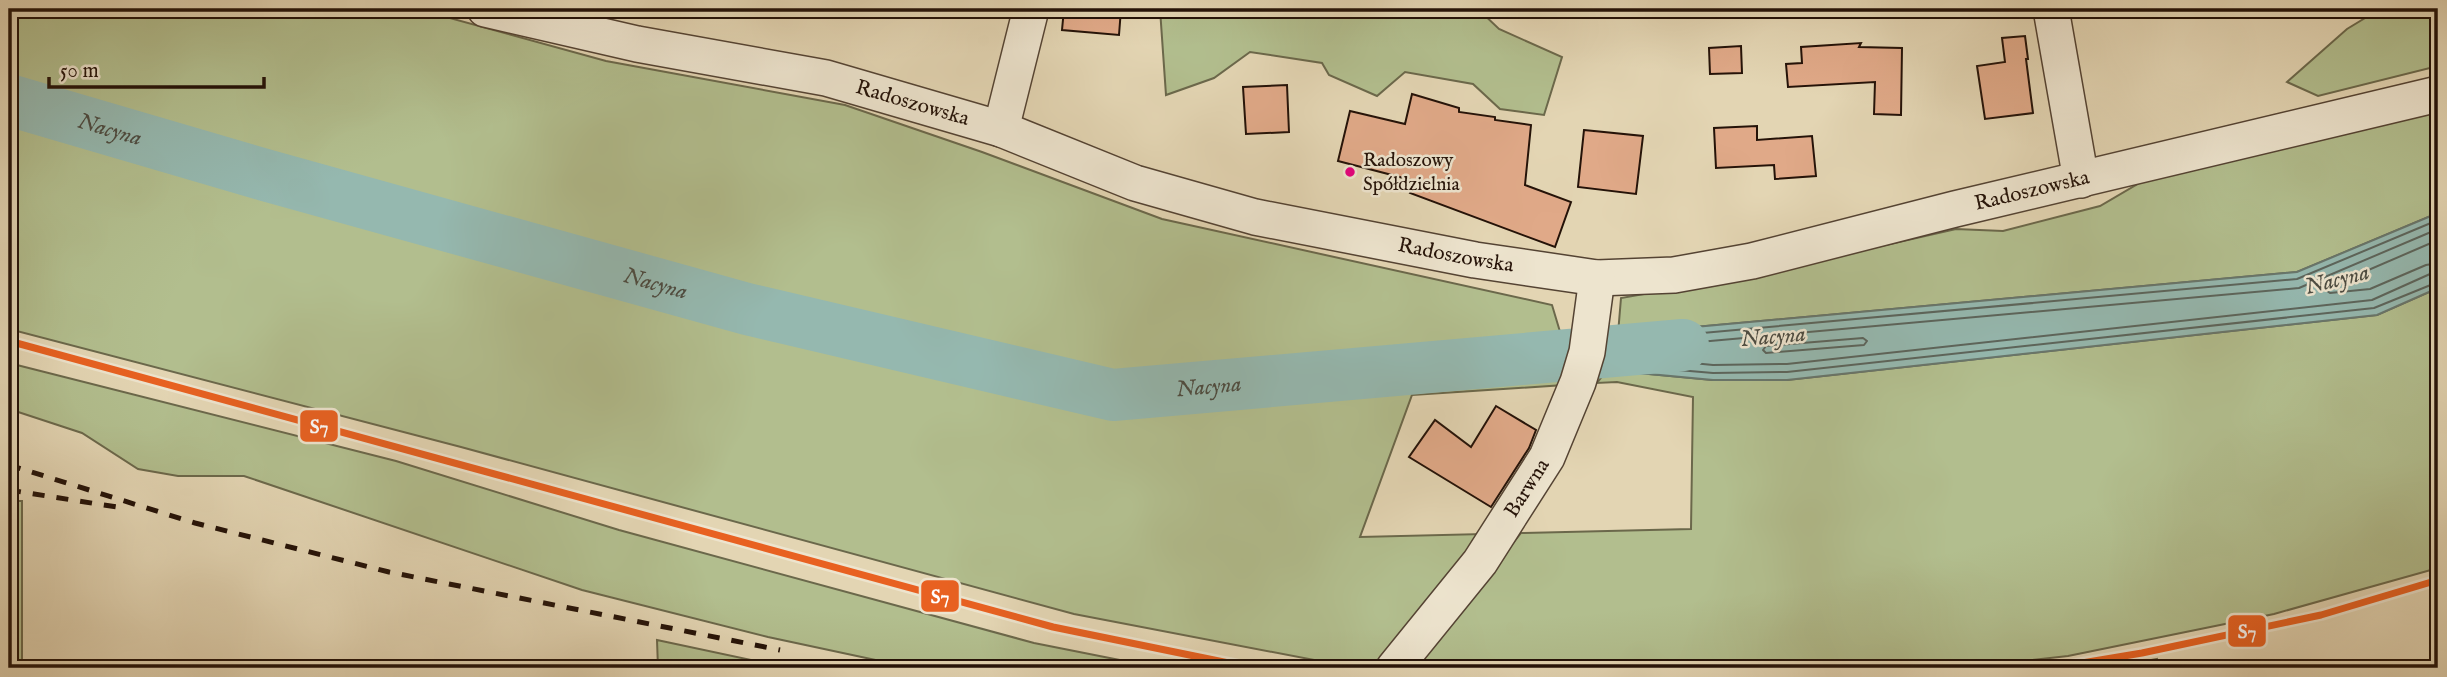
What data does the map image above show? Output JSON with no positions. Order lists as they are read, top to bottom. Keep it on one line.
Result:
{"streets":{"street":["Radoszowska","Barwna"]},"crossings":[["Radoszowska","Barwna"]],"water":["Nacyna"],"places":["Radoszowy Spółdzielnia"],"lines":["transit line S7"],"scale_bar":"50 m"}
